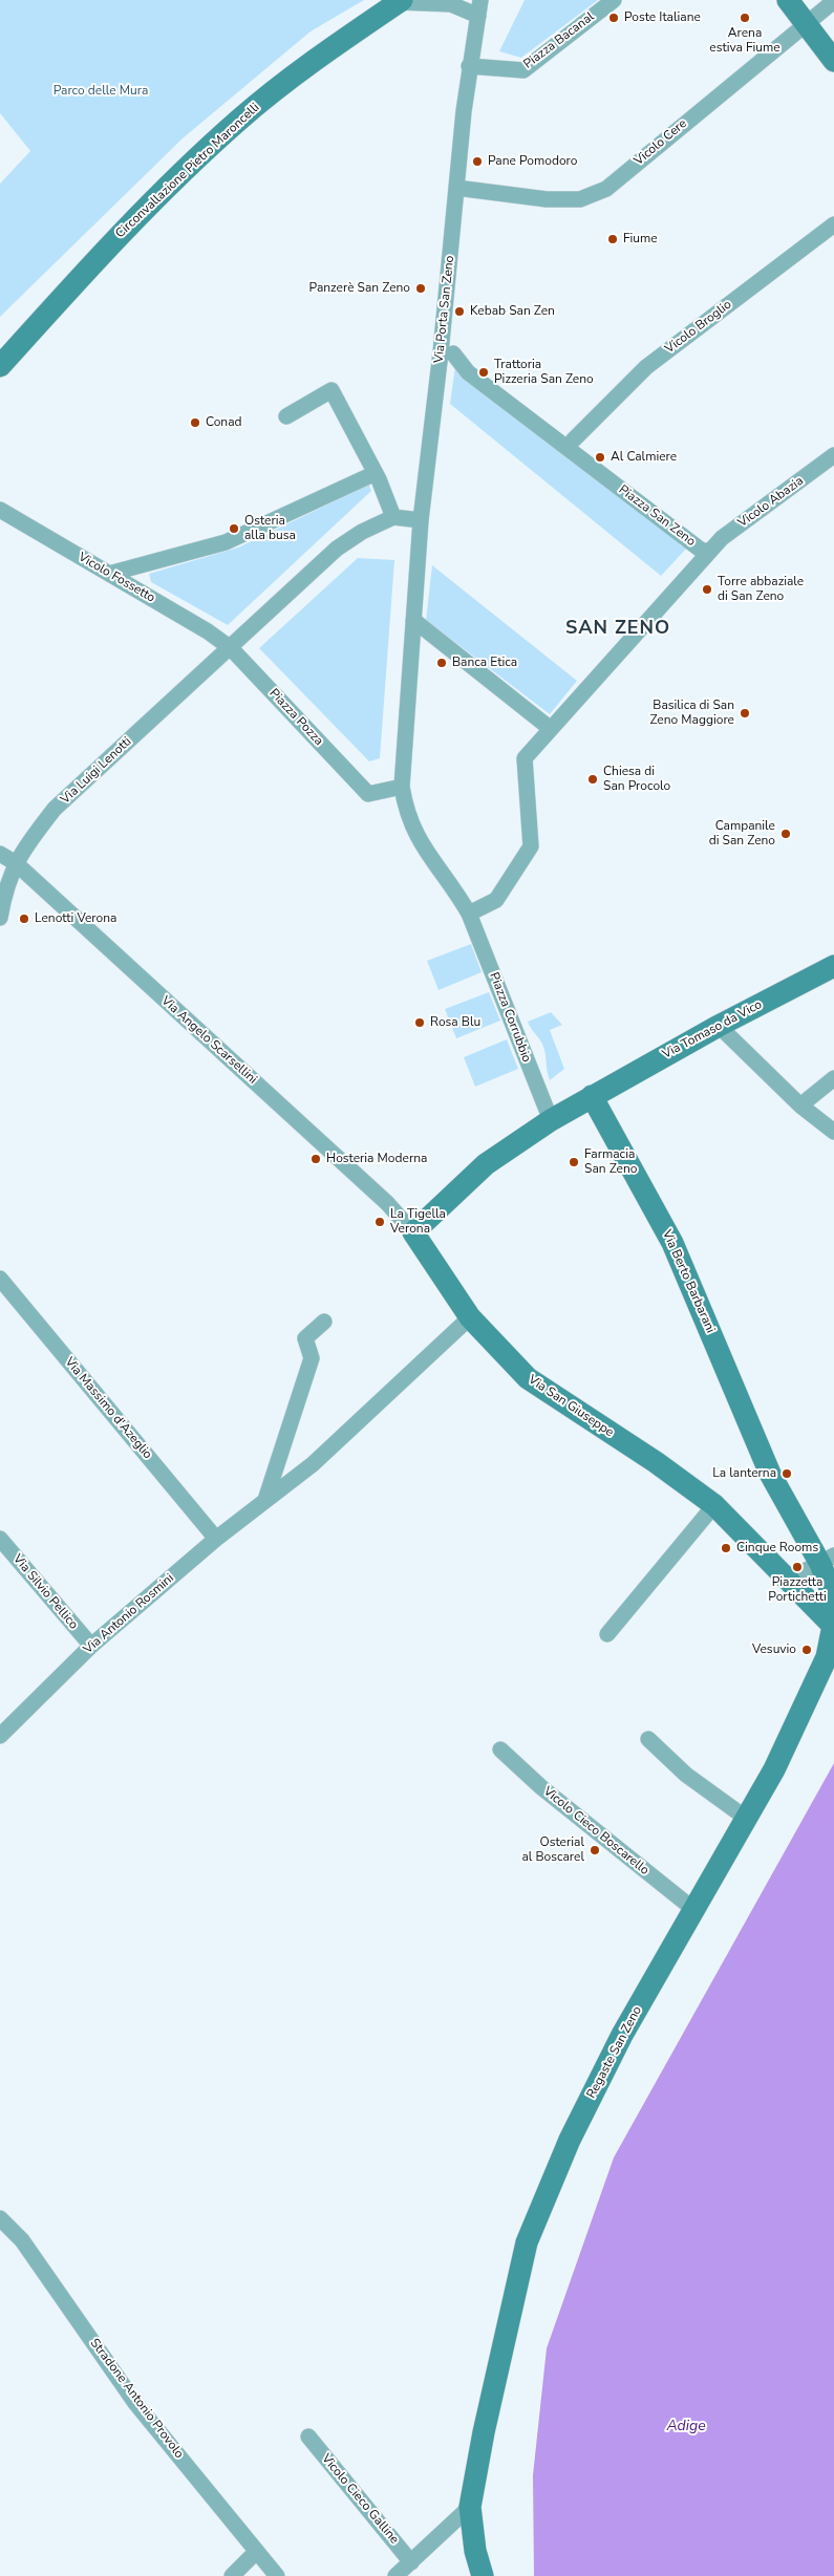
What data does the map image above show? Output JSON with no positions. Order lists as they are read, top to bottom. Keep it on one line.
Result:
{"streets":{"street":["Piazza Bacanal","Vicolo Cere","Circonvallazione Pietro Maroncelli","Via Porta San Zeno","Vicolo Broglio","Vicolo Abazia","Piazza San Zeno","Vicolo Fossetto","Piazza Pozza","Via Luigi Lenotti","Piazza Corrubbio","Via Tomaso da Vico","Via Angelo Scarsellini","Via Berto Barbarani","Via San Giuseppe","Via Massimo d'Azeglio","Via Silvio Pellico","Via Antonio Rosmini","Vicolo Cieco Boscarello","Regaste San Zeno","Stradone Antonio Provolo","Vicolo Cieco Galline"]},"crossings":[["Piazza Bacanal","Via Porta San Zeno"],["Vicolo Cere","Via Porta San Zeno"],["Circonvallazione Pietro Maroncelli","Via Porta San Zeno"],["Vicolo Abazia","Piazza San Zeno"],["Piazza San Zeno","Piazza Corrubbio"],["Vicolo Fossetto","Piazza Pozza"],["Vicolo Fossetto","Via Luigi Lenotti"],["Piazza Pozza","Via Luigi Lenotti"],["Piazza Pozza","Piazza Corrubbio"],["Via Luigi Lenotti","Via Angelo Scarsellini"],["Via Tomaso da Vico","Via Berto Barbarani"],["Via Angelo Scarsellini","Via San Giuseppe"],["Via San Giuseppe","Via Antonio Rosmini"],["Via Massimo d'Azeglio","Via Antonio Rosmini"],["Via Silvio Pellico","Via Antonio Rosmini"],["Vicolo Cieco Boscarello","Regaste San Zeno"]],"districts":["SAN ZENO"],"water":["Adige"],"parks":["Parco delle Mura"],"places":["Poste Italiane","Arena estiva Fiume","Pane Pomodoro","Fiume","Panzerè San Zeno","Kebab San Zen","Trattoria Pizzeria San Zeno","Conad","Al Calmiere","Osteria alla busa","Torre abbaziale di San Zeno","Banca Etica","Basilica di San Zeno Maggiore","Chiesa di San Procolo","Campanile di San Zeno","Lenotti Verona","Rosa Blu","Hosteria Moderna","Farmacia San Zeno","La Tigella Verona","La lanterna","Cinque Rooms","Piazzetta Portichetti","Vesuvio","Osterial al Boscarel"]}
